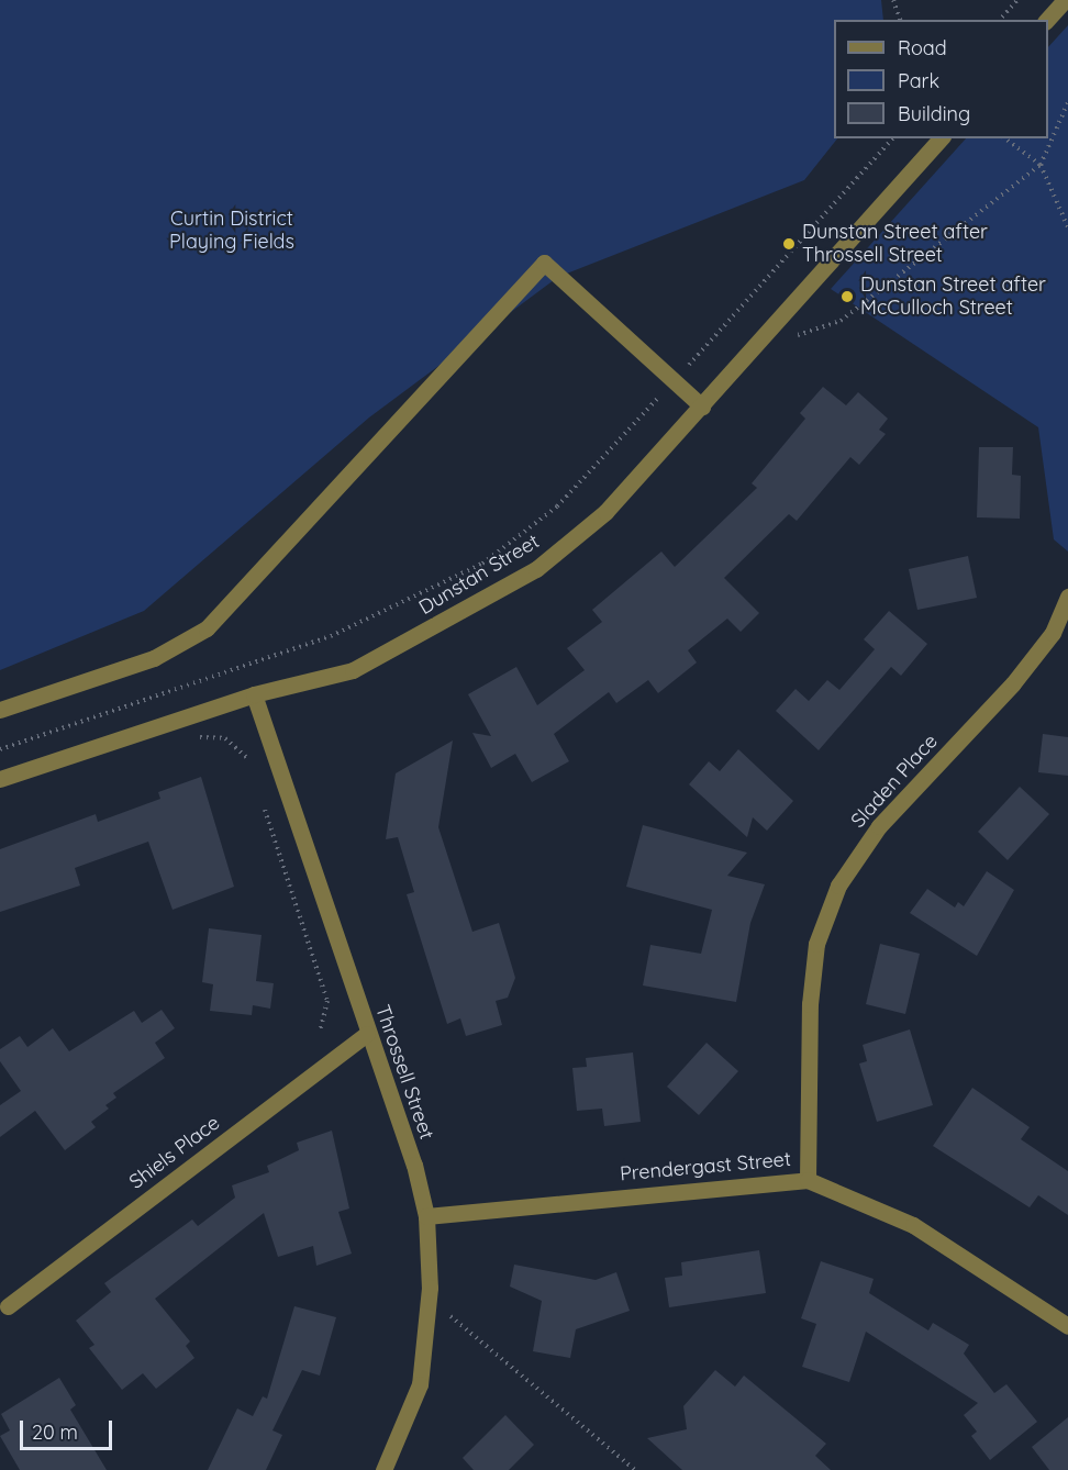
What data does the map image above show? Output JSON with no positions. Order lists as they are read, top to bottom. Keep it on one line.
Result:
{"streets":{"street":["Dunstan Street","Sladen Place","Throssell Street","Shiels Place","Prendergast Street"]},"crossings":[["Dunstan Street","Throssell Street"],["Sladen Place","Prendergast Street"],["Throssell Street","Shiels Place"],["Throssell Street","Prendergast Street"]],"parks":["Curtin District Playing Fields"],"places":["Dunstan Street after Throssell Street","Dunstan Street after McCulloch Street"],"legend":["Road","Park","Building"],"scale_bar":"20 m"}
